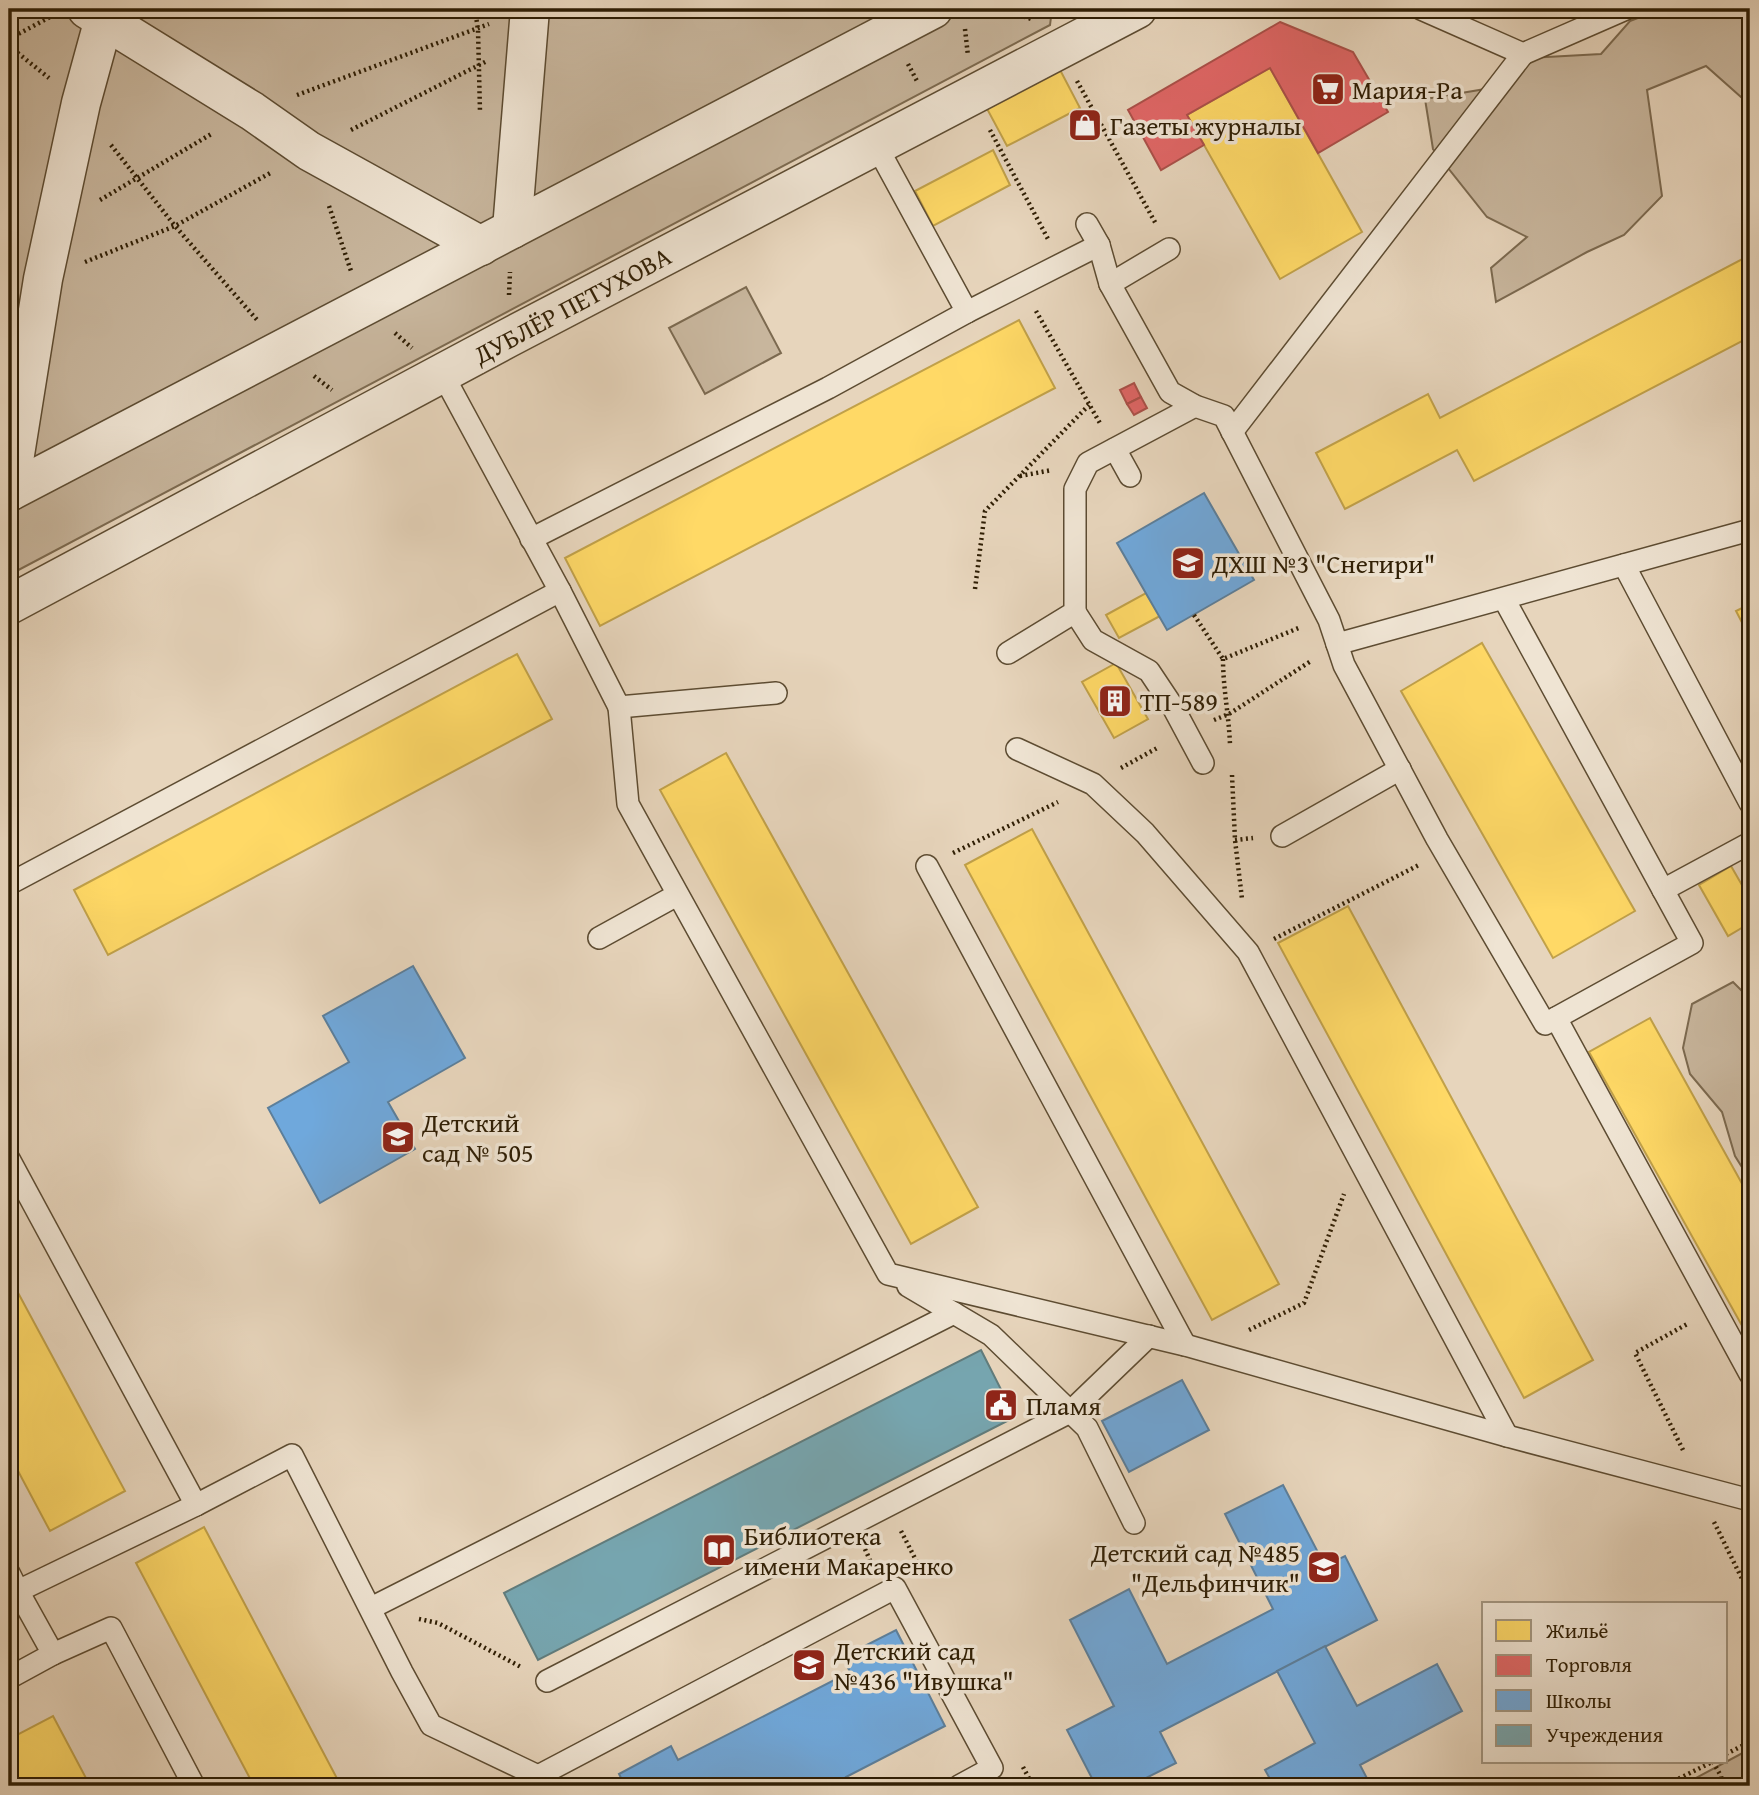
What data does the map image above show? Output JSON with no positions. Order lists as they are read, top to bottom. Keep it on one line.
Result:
{"streets":{"street":["ДУБЛЁР ПЕТУХОВА"]},"places":{"supermarket":["Мария-Ра"],"shop":["Газеты журналы"],"school or university":["ДХШ №3 \"Снегири\"","Детский сад № 505","Детский сад №485 \"Дельфинчик\"","Детский сад №436 \"Ивушка\""],"building":["ТП-589"],"public building":["Пламя"],"library":["Библиотека имени Макаренко"]},"legend":["Жильё","Торговля","Школы","Учреждения"]}
